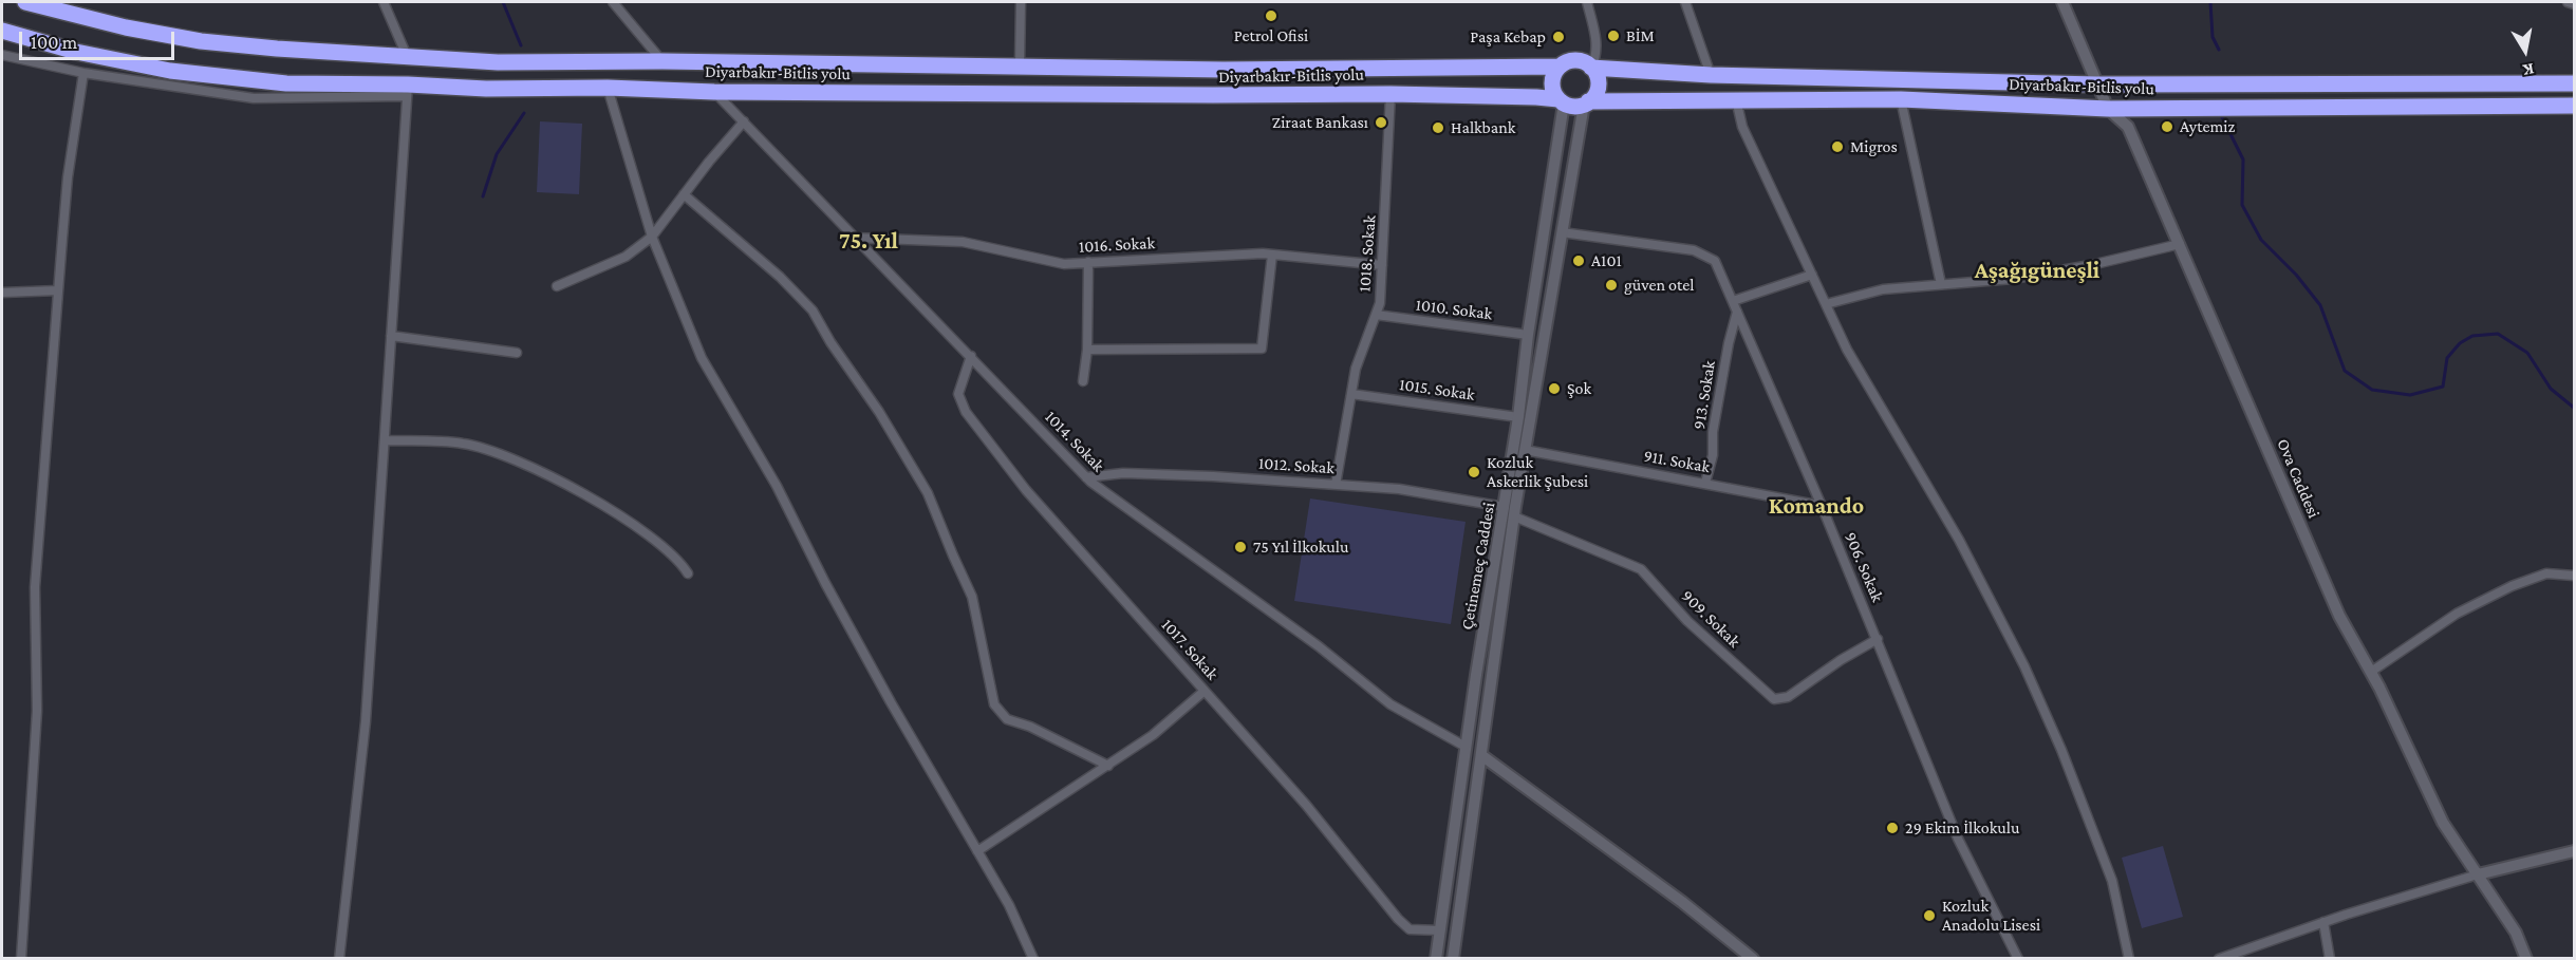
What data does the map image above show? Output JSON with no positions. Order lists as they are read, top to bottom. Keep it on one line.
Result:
{"streets":{"highway":["Diyarbakır-Bitlis yolu"],"main road":["Ova Caddesi","Çetinemeç Caddesi"],"street":["1016. Sokak","1018. Sokak","1010. Sokak","1015. Sokak","913. Sokak","1014. Sokak","911. Sokak","1012. Sokak","906. Sokak","909. Sokak","1017. Sokak"]},"crossings":[["Diyarbakır-Bitlis yolu","1018. Sokak"],["Diyarbakır-Bitlis yolu","1014. Sokak"],["Diyarbakır-Bitlis yolu","Ova Caddesi"],["Diyarbakır-Bitlis yolu","Çetinemeç Caddesi"],["1016. Sokak","1018. Sokak"],["1016. Sokak","1014. Sokak"],["1018. Sokak","1010. Sokak"],["1018. Sokak","1015. Sokak"],["1018. Sokak","1012. Sokak"],["1010. Sokak","Çetinemeç Caddesi"],["1015. Sokak","Çetinemeç Caddesi"],["913. Sokak","911. Sokak"],["913. Sokak","906. Sokak"],["1014. Sokak","1012. Sokak"],["1014. Sokak","Çetinemeç Caddesi"],["1014. Sokak","1017. Sokak"],["911. Sokak","Çetinemeç Caddesi"],["911. Sokak","906. Sokak"],["1012. Sokak","Çetinemeç Caddesi"],["Çetinemeç Caddesi","906. Sokak"],["Çetinemeç Caddesi","909. Sokak"],["Çetinemeç Caddesi","1017. Sokak"],["906. Sokak","909. Sokak"]],"districts":["75. Yıl","Aşağıgüneşli","Komando"],"places":["Petrol Ofisi","BİM","Paşa Kebap","Ziraat Bankası","Aytemiz","Halkbank","Migros","A101","güven otel","Şok","Kozluk Askerlik Şubesi","75 Yıl İlkokulu","29 Ekim İlkokulu","Kozluk Anadolu Lisesi"],"scale_bar":"100 m","north":"bottom"}
